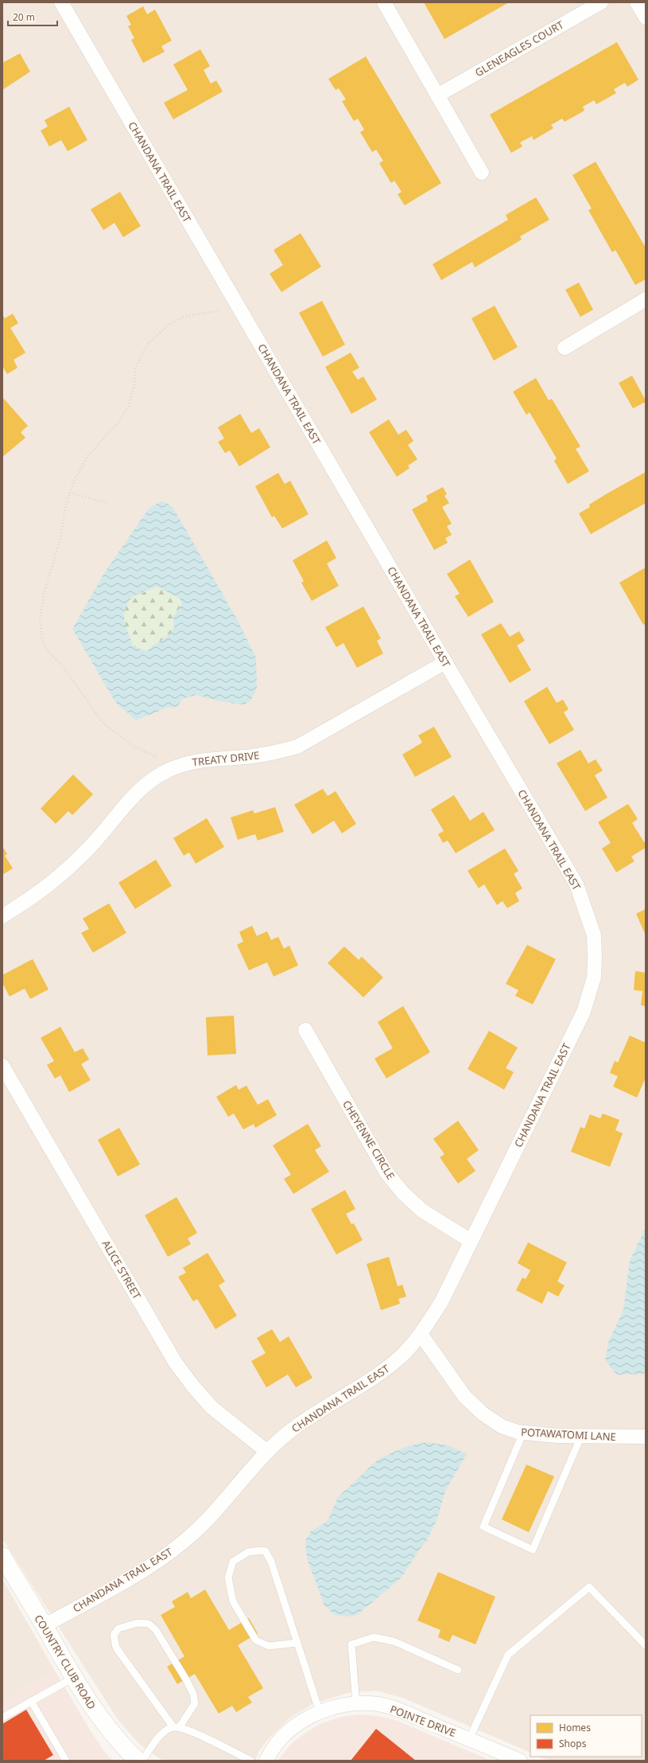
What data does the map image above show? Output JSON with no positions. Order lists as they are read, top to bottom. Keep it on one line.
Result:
{"streets":{"street":["GLENEAGLES COURT","CHANDANA TRAIL EAST","TREATY DRIVE","CHEYENNE CIRCLE","ALICE STREET","POTAWATOMI LANE","COUNTRY CLUB ROAD","POINTE DRIVE"]},"crossings":[["CHANDANA TRAIL EAST","TREATY DRIVE"],["CHANDANA TRAIL EAST","CHEYENNE CIRCLE"],["CHANDANA TRAIL EAST","ALICE STREET"],["CHANDANA TRAIL EAST","POTAWATOMI LANE"],["CHANDANA TRAIL EAST","COUNTRY CLUB ROAD"]],"legend":["Homes","Shops"],"scale_bar":"20 m"}
